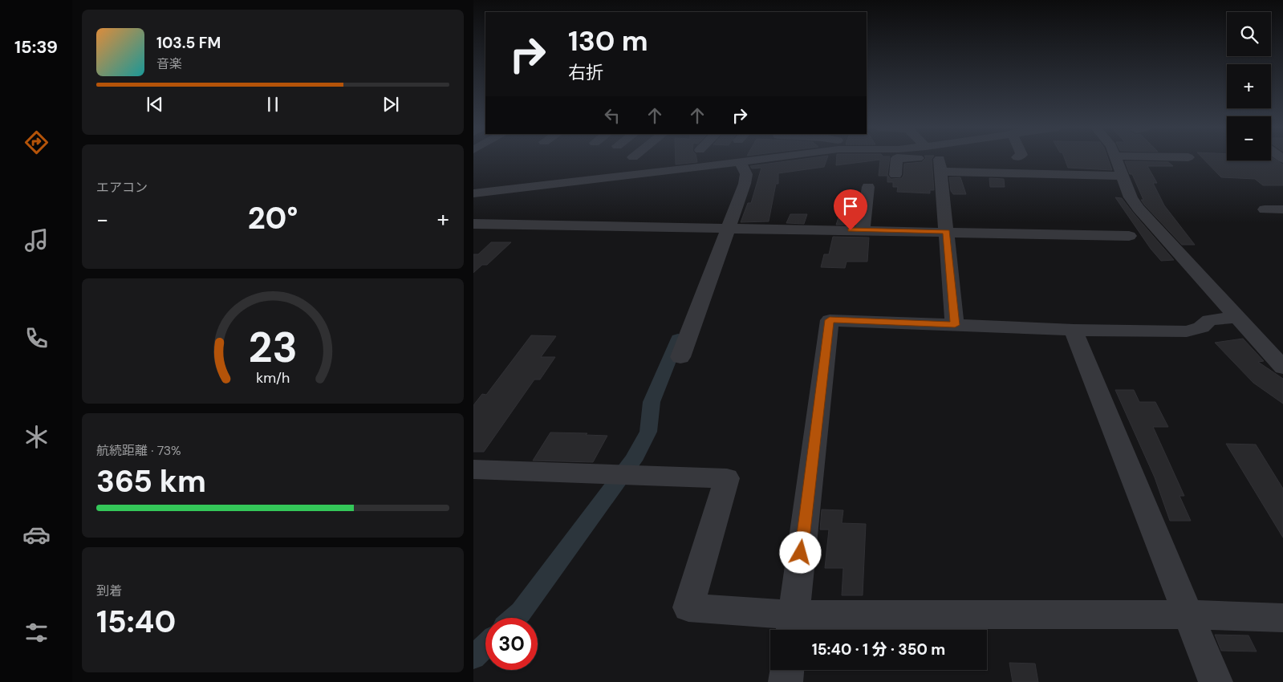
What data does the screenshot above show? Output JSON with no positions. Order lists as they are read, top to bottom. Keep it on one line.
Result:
{"page":{"tabs":"15:39","map_buttons":["+","−"],"turn":["130 m","右折"],"song":["103.5 FM","音楽"],"tile":["エアコン",["航続距離 · 73%","365 km"],["到着","15:40"]],"heat":["−","20°","+"],"limit":"30","trip":"15:40 · 1 分 · 350 m","gauge":["23","km/h"]}}
